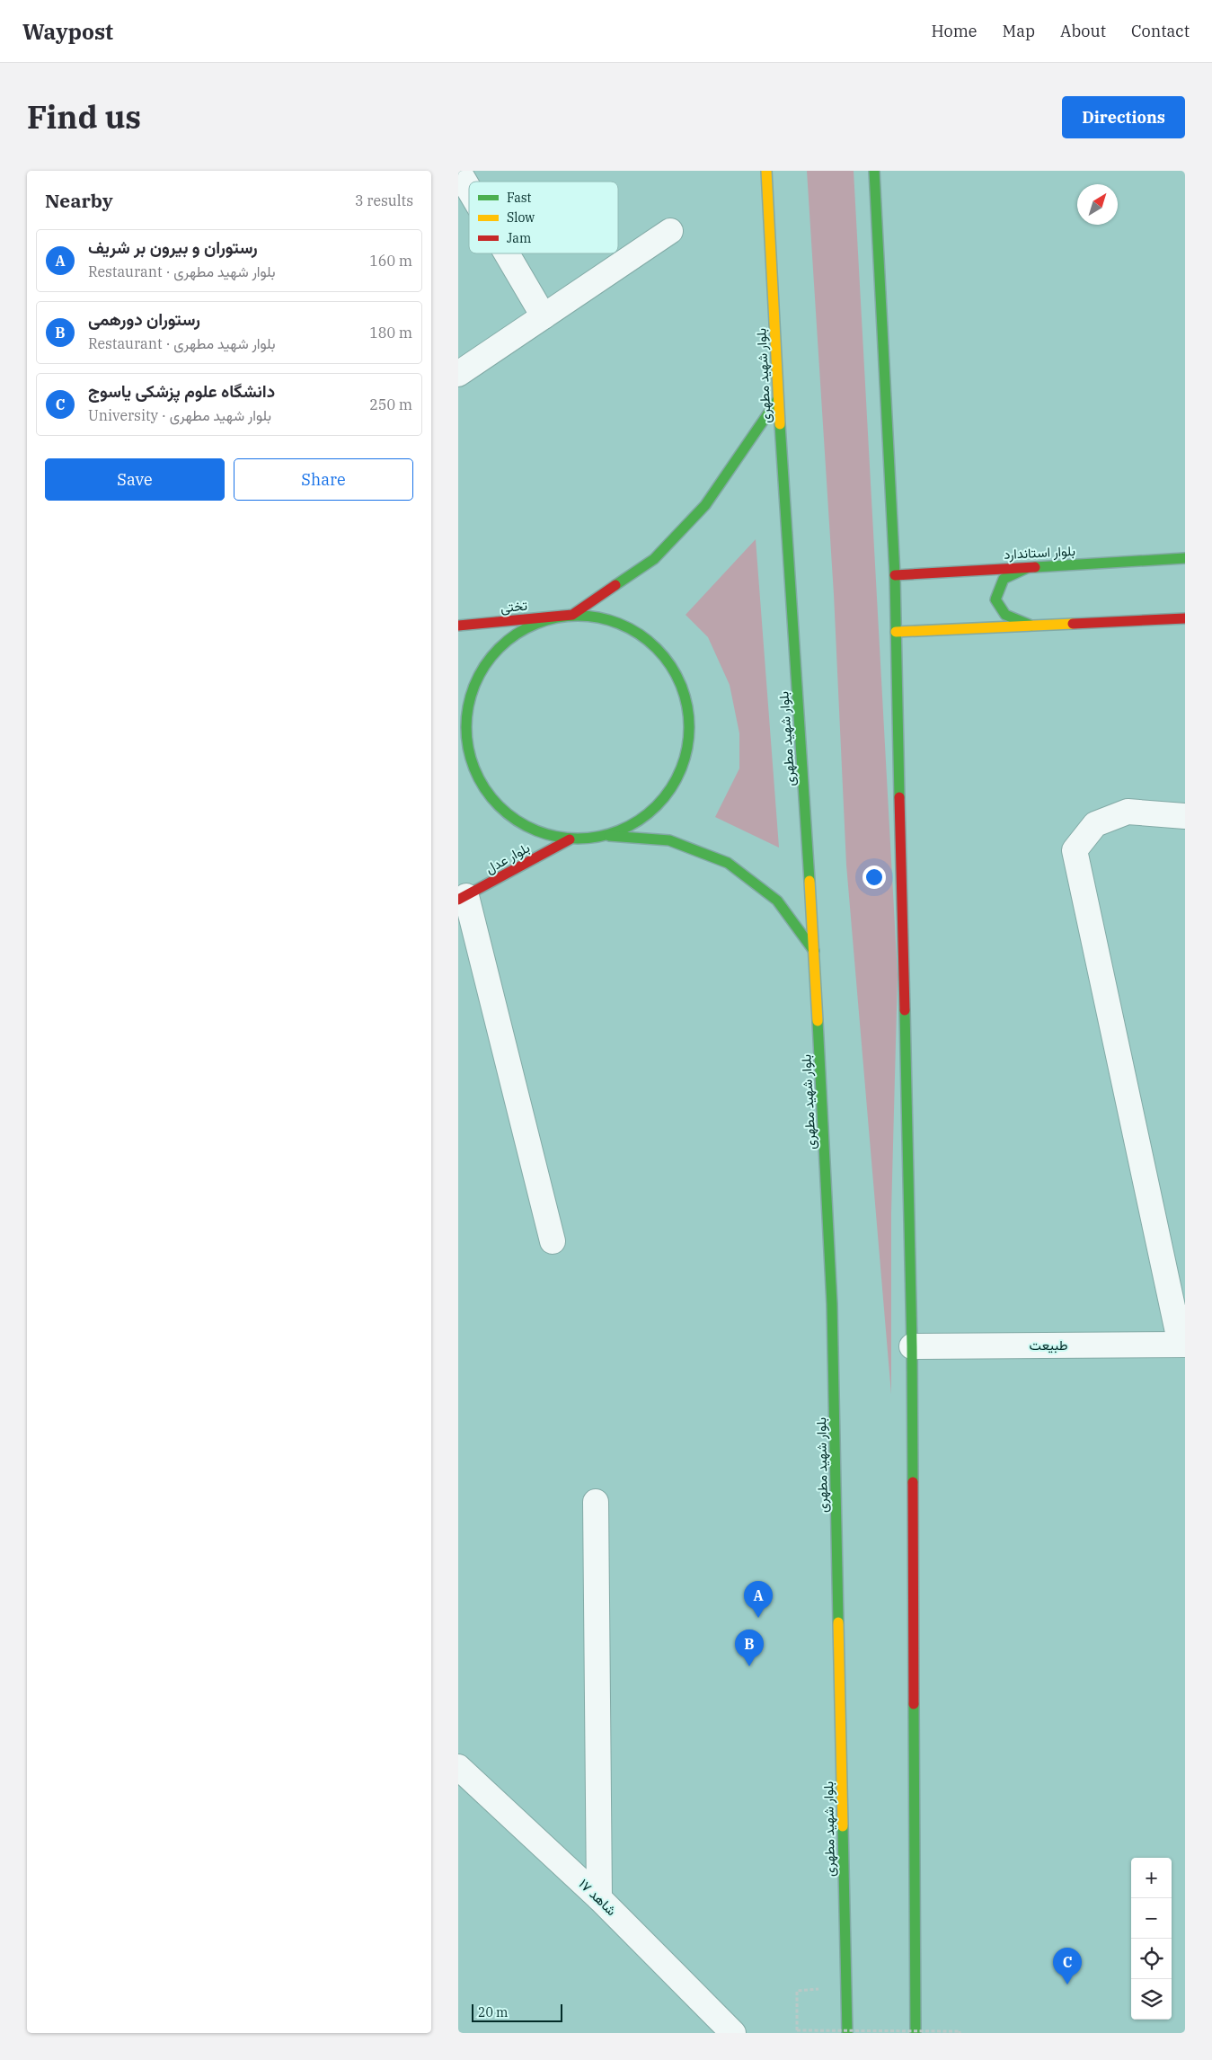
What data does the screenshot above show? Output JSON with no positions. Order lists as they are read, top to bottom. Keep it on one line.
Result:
{"streets":{"main road":["بلوار شهید مطهری","بلوار استاندارد","تختی","بلوار عدل"],"street":["طبیعت","شاهد ۱۷"]},"legend":["Fast","Slow","Jam"],"scale_bar":"20 m","north":"top right","page":{"header":"Waypost","nav":["Home","Map","About","Contact"],"title":"Find us","buttons":["Directions",["Save","Share"]],"heading":["Nearby","3 results"],"list":[{"mark":"A","name":"رستوران و بیرون بر شریف","note":"Restaurant · بلوار شهید مطهری","value":"160 m"},{"mark":"B","name":"رستوران دورهمی","note":"Restaurant · بلوار شهید مطهری","value":"180 m"},{"mark":"C","name":"دانشگاه علوم پزشکی یاسوج","note":"University · بلوار شهید مطهری","value":"250 m"}],"pins":["A","B","C"],"map_buttons":["+","−"],"scale":"20 m"}}
